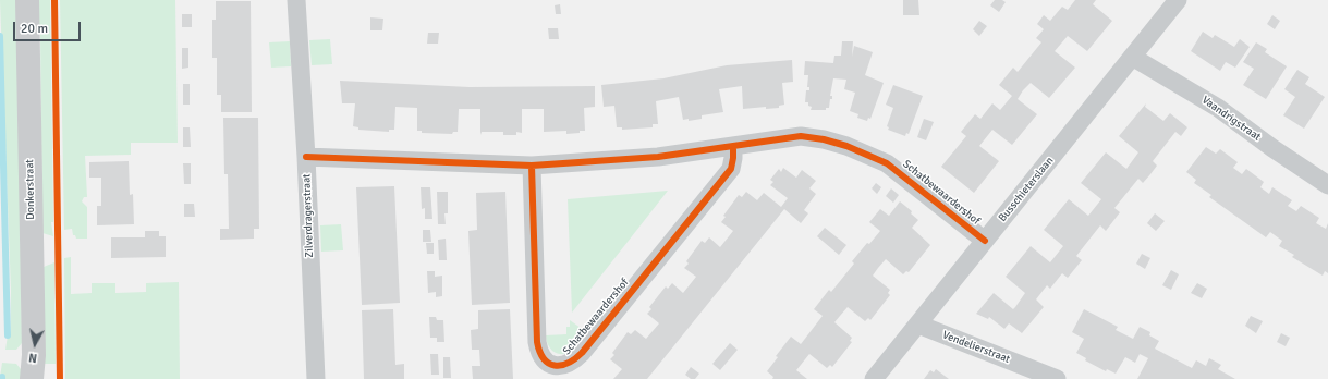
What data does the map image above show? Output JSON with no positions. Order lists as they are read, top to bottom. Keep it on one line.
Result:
{"streets":{"street":["Vaandrigstraat","Donkerstraat","Busschieterslaan","Schatbewaardershof","Zilverdragerstraat","Vendelierstraat"]},"crossings":[["Vaandrigstraat","Busschieterslaan"],["Busschieterslaan","Schatbewaardershof"],["Busschieterslaan","Vendelierstraat"],["Schatbewaardershof","Zilverdragerstraat"]],"scale_bar":"20 m","north":"bottom"}
